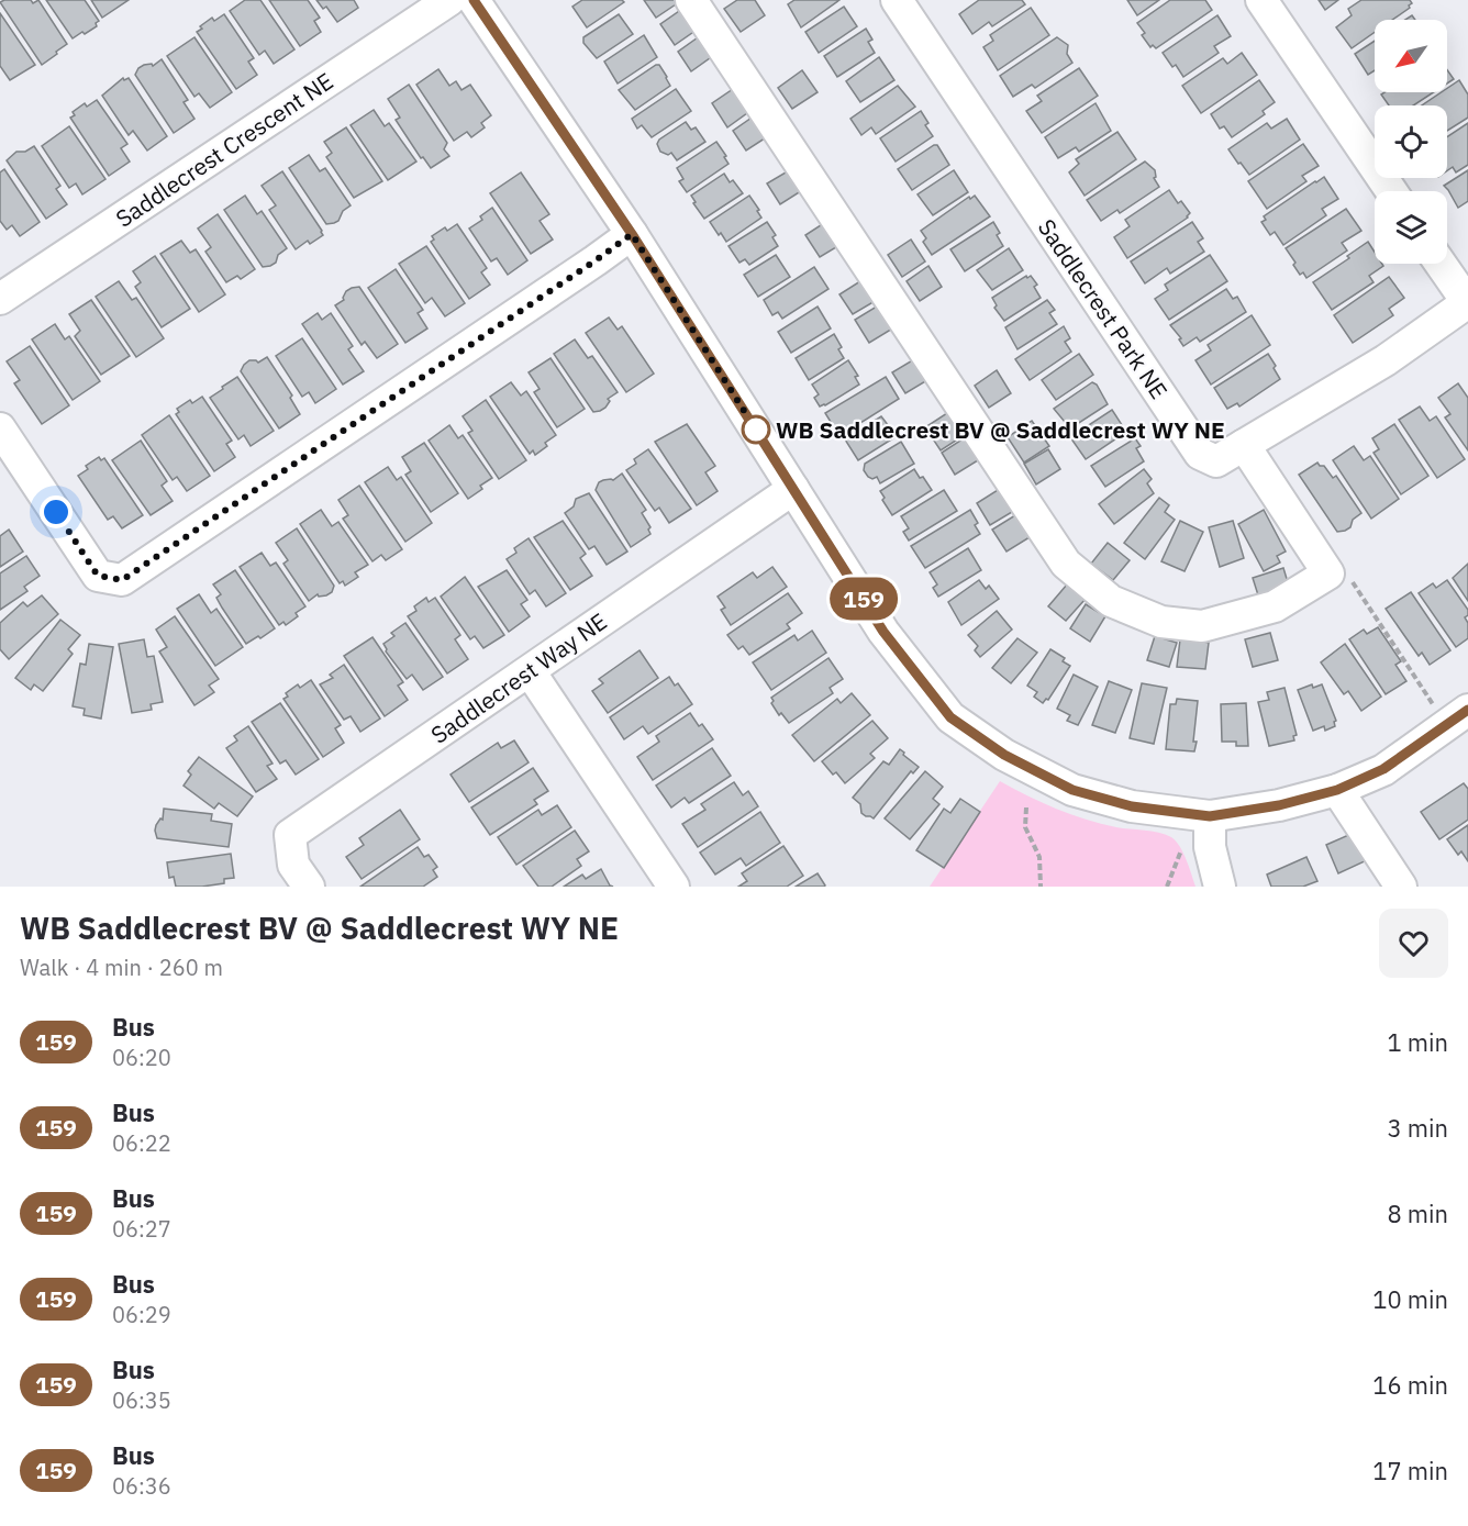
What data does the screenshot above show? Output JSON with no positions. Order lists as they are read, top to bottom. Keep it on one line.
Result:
{"streets":{"street":["Saddlecrest Crescent NE","Saddlecrest Park NE","Saddlecrest Way NE"]},"places":["WB Saddlecrest BV @ Saddlecrest WY NE"],"lines":["bus line 159"],"north":"bottom left","page":{"on_map":"159","heading":["WB Saddlecrest BV @ Saddlecrest WY NE","Walk · 4 min · 260 m"],"list":[{"mark":"159","name":"Bus","note":"06:20","value":"1 min"},{"mark":"159","name":"Bus","note":"06:22","value":"3 min"},{"mark":"159","name":"Bus","note":"06:27","value":"8 min"},{"mark":"159","name":"Bus","note":"06:29","value":"10 min"},{"mark":"159","name":"Bus","note":"06:35","value":"16 min"},{"mark":"159","name":"Bus","note":"06:36","value":"17 min"}]}}
